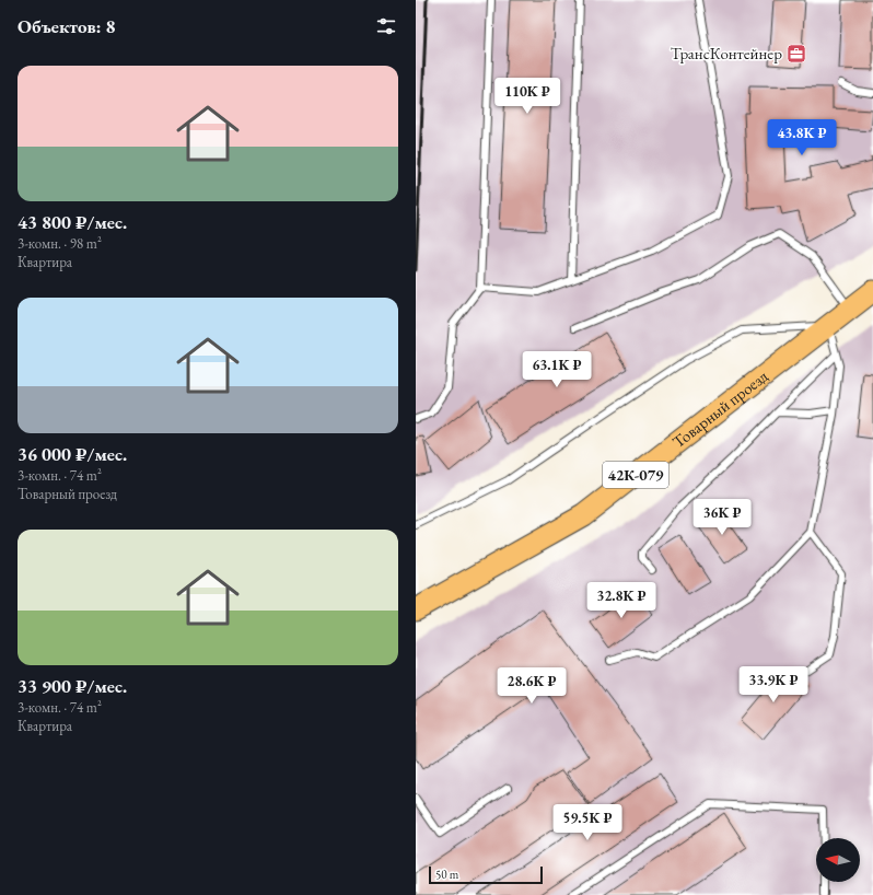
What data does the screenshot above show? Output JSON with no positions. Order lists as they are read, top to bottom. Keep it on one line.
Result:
{"streets":{"main road":["Товарный проезд","42К-079"]},"places":{"office":["ТрансКонтейнер"]},"scale_bar":"50 m","north":"left","page":{"heading":"Объектов: 8","list":[{"name":"43 800 ₽/мес.","note":"3-комн. · 98 m² · Квартира"},{"name":"36 000 ₽/мес.","note":"3-комн. · 74 m² · Товарный проезд"},{"name":"33 900 ₽/мес.","note":"3-комн. · 74 m² · Квартира"}],"price":["110K ₽","43.8K ₽","63.1K ₽","36K ₽","32.8K ₽","33.9K ₽","28.6K ₽","59.5K ₽"],"scale":"50 m"}}
